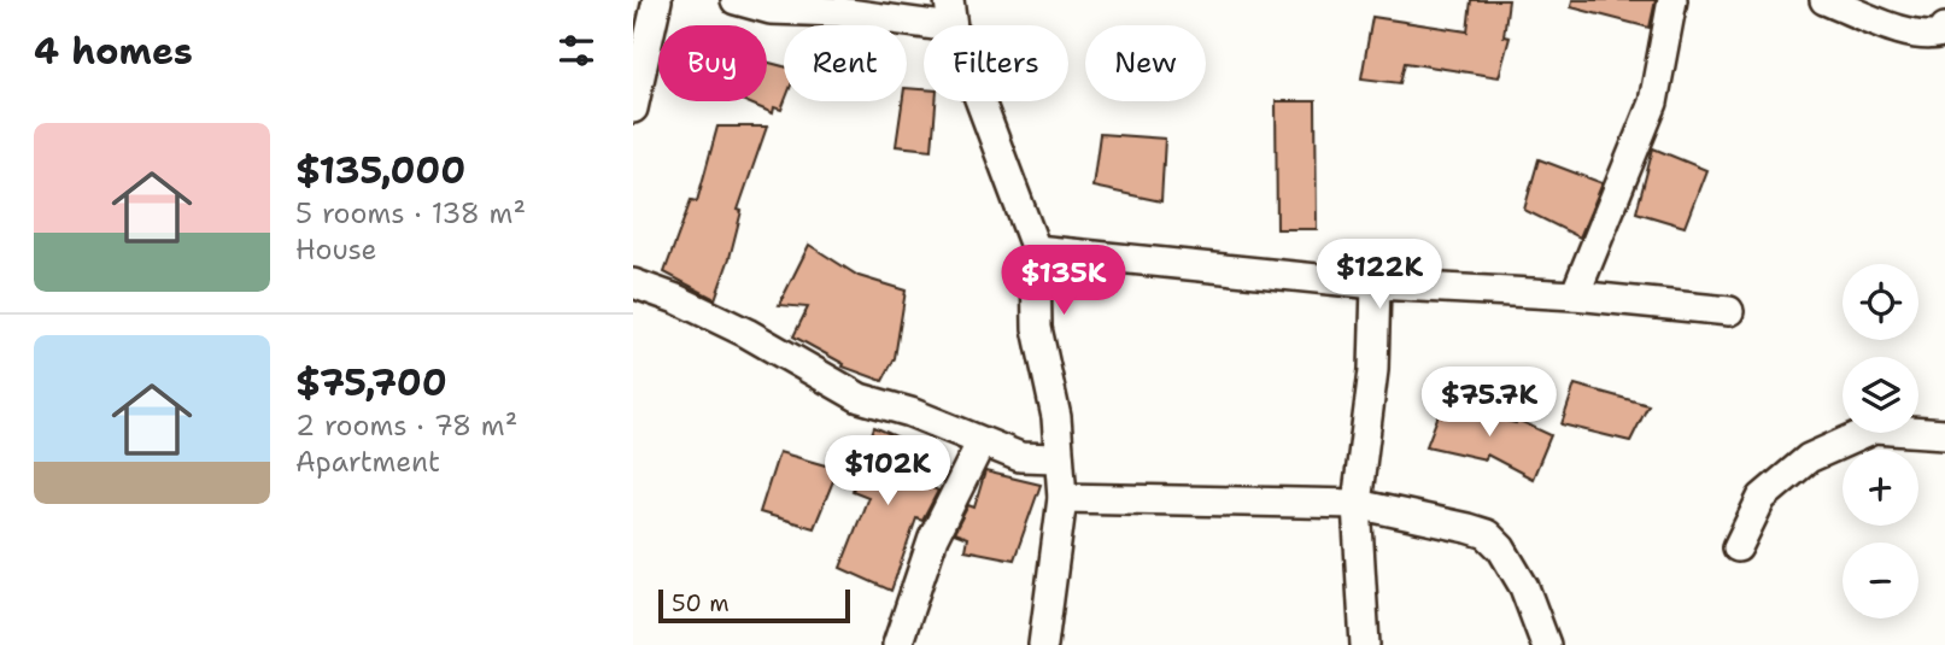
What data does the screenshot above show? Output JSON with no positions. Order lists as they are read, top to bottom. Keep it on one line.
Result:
{"scale_bar":"50 m","page":{"heading":"4 homes","chip":["Buy","Rent","Filters","New"],"list":[{"name":"$135,000","note":"5 rooms · 138 m² · House"},{"name":"$75,700","note":"2 rooms · 78 m² · Apartment"}],"price":["$122K","$135K","$75.7K","$102K"],"map_buttons":["+","−"],"scale":"50 m"}}
